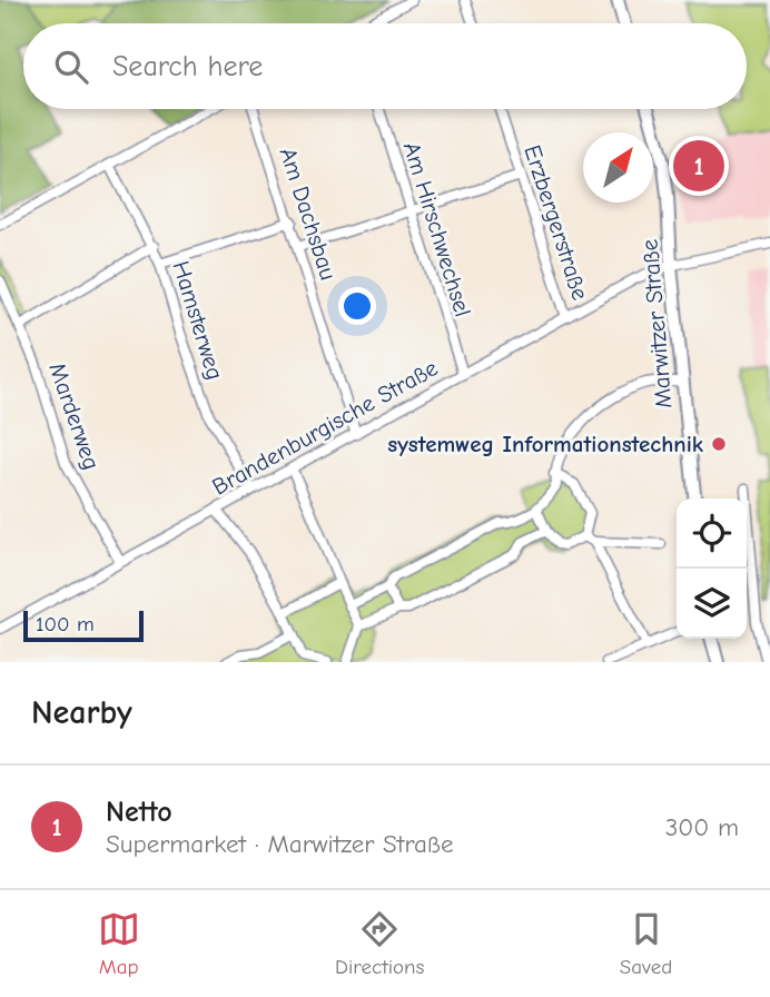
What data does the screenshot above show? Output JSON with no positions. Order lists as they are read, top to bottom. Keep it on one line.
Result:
{"streets":{"main road":["Marwitzer Straße"],"street":["Am Dachsbau","Erzbergerstraße","Am Hirschwechsel","Hamsterweg","Marderweg","Brandenburgische Straße"]},"crossings":[["Am Dachsbau","Brandenburgische Straße"],["Erzbergerstraße","Brandenburgische Straße"],["Am Hirschwechsel","Brandenburgische Straße"],["Hamsterweg","Brandenburgische Straße"],["Marwitzer Straße","Brandenburgische Straße"],["Marderweg","Brandenburgische Straße"]],"places":["systemweg Informationstechnik"],"scale_bar":"100 m","north":"top right","page":{"search":"Search here","pins":"1","scale":"100 m","heading":"Nearby","list":[{"mark":"1","name":"Netto","note":"Supermarket · Marwitzer Straße","value":"300 m"}],"nav":["Map","Directions","Saved"]}}
